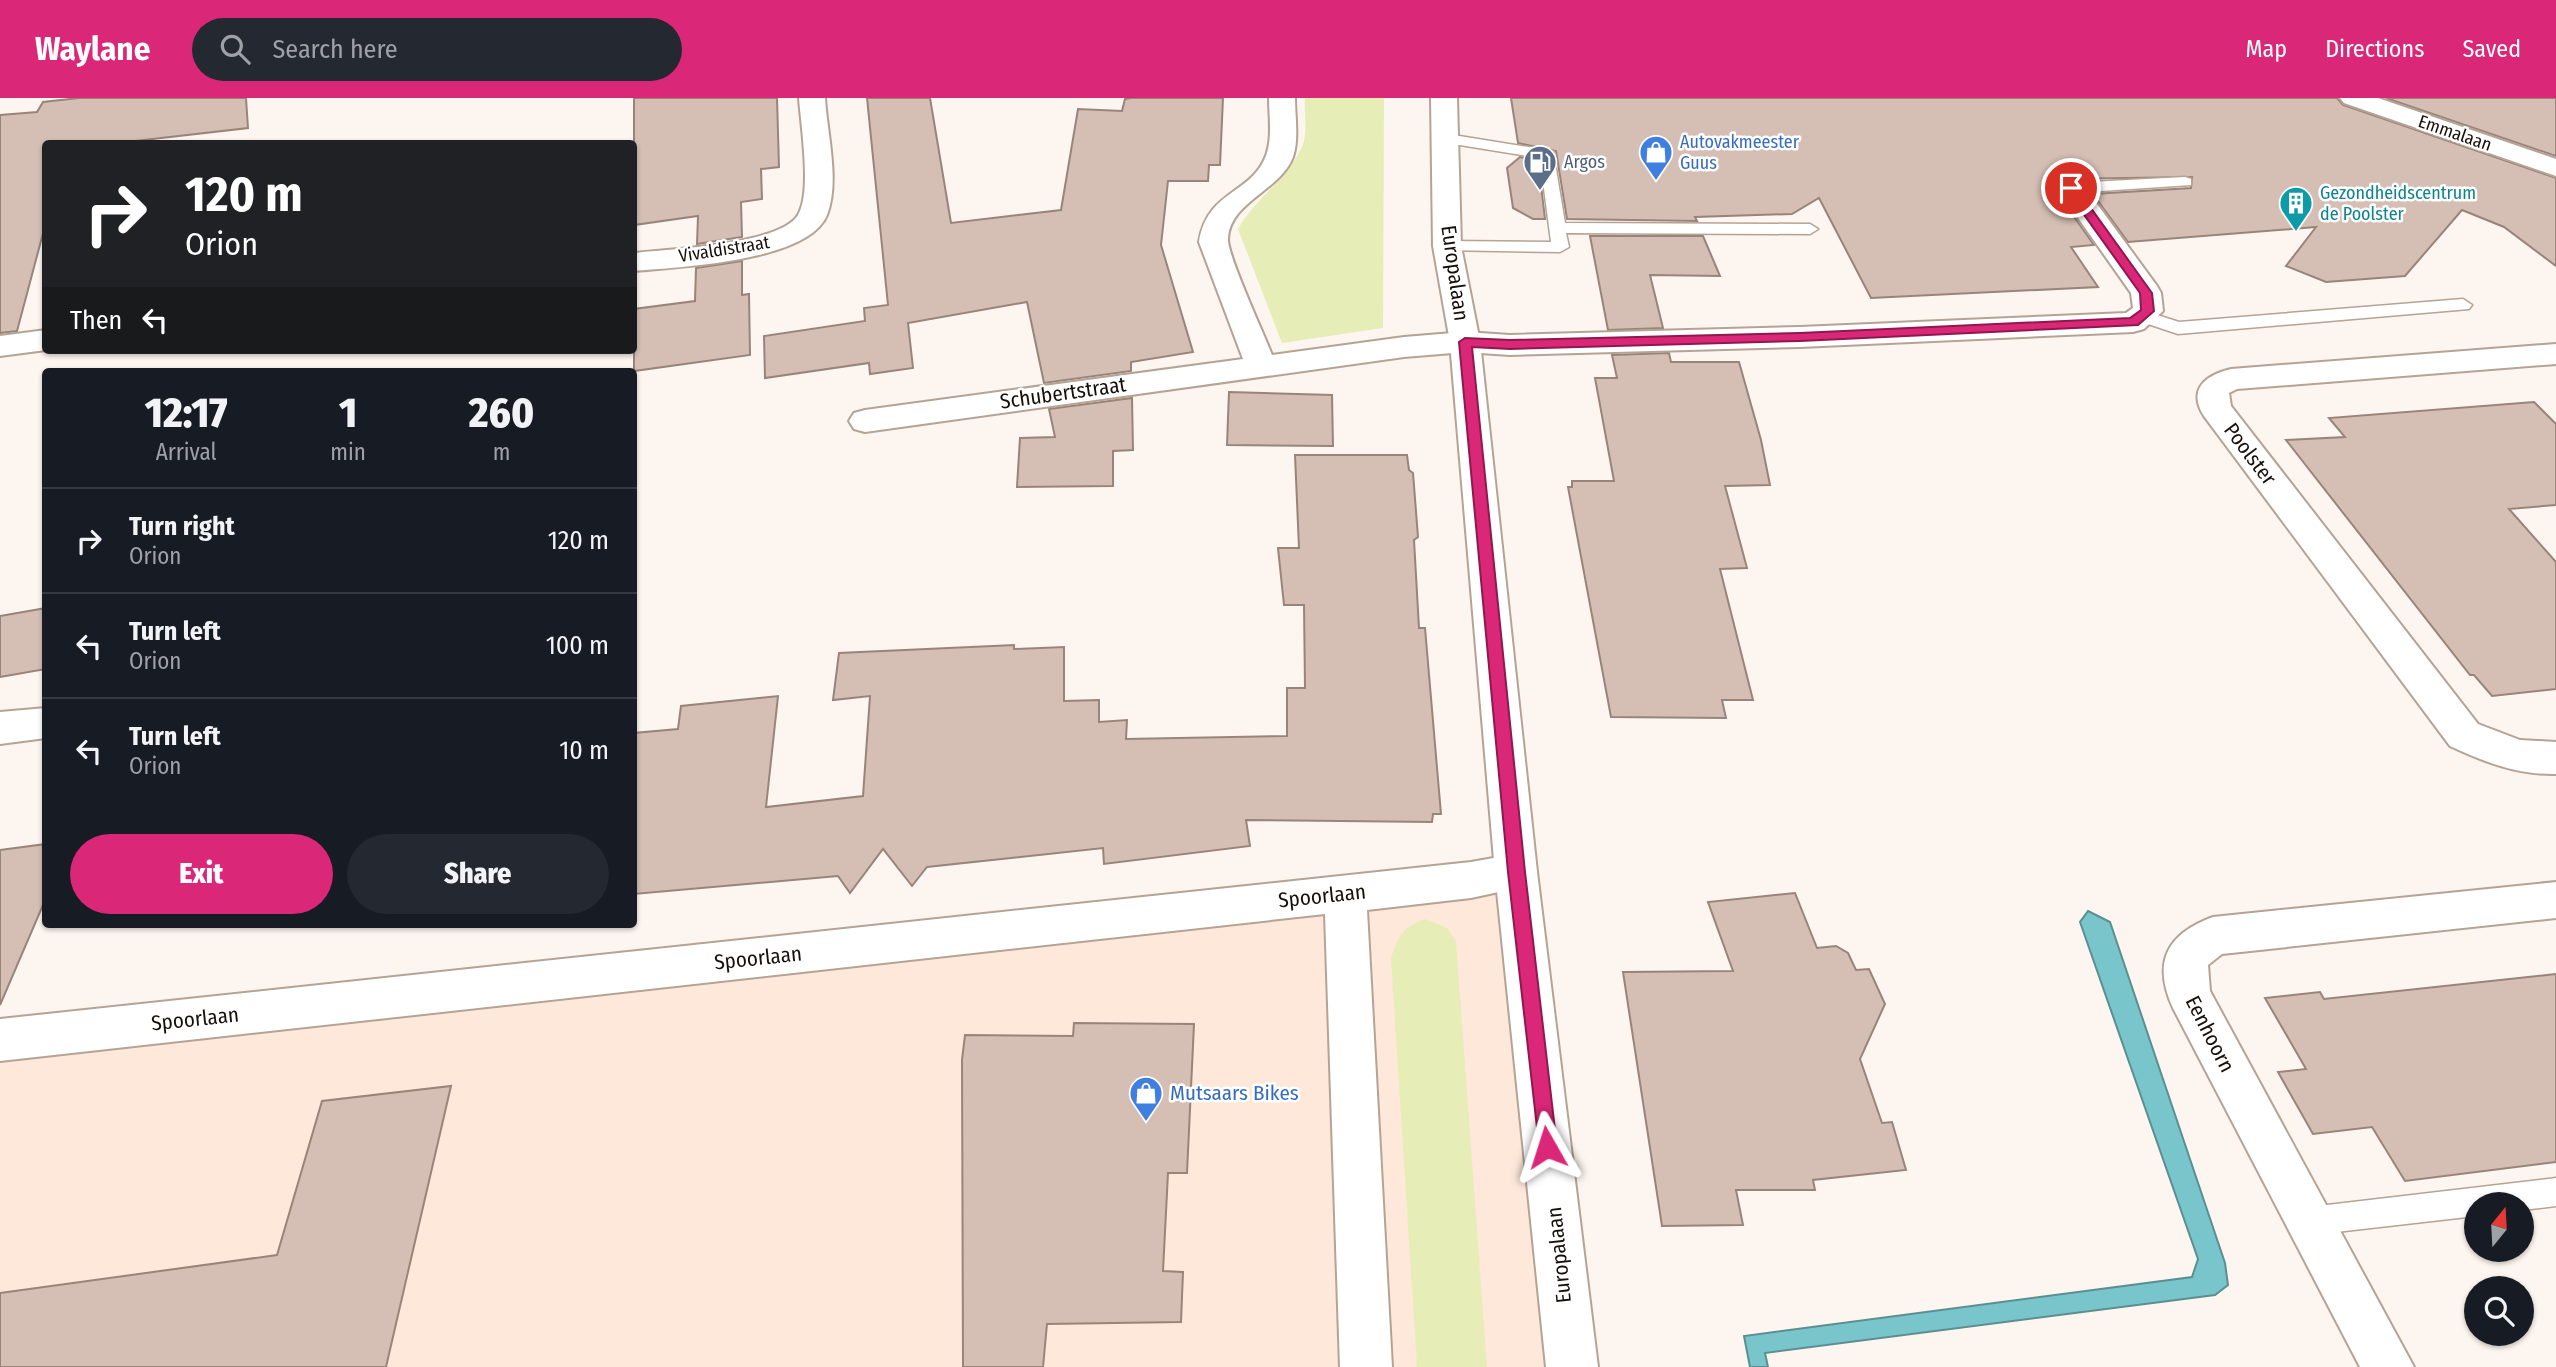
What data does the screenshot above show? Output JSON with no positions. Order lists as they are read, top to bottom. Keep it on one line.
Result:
{"streets":{"street":["Emmalaan","Vivaldistraat","Europalaan","Schubertstraat","Poolster","Spoorlaan","Eenhoorn"]},"crossings":[["Europalaan","Schubertstraat"],["Europalaan","Spoorlaan"]],"places":{"shop":["Autovakmeester Guus","Mutsaars Bikes"],"fuel station":["Argos"],"building":["Gezondheidscentrum de Poolster"]},"north":"top","page":{"header":"Waylane","search":"Search here","nav":["Map","Directions","Saved"],"turn":["120 m","Orion"],"then":"Then","eta":["12:17","Arrival","1","min","260","m"],"list":[{"name":"Turn right","note":"Orion","value":"120 m"},{"name":"Turn left","note":"Orion","value":"100 m"},{"name":"Turn left","note":"Orion","value":"10 m"}],"buttons":["Exit","Share"]}}
